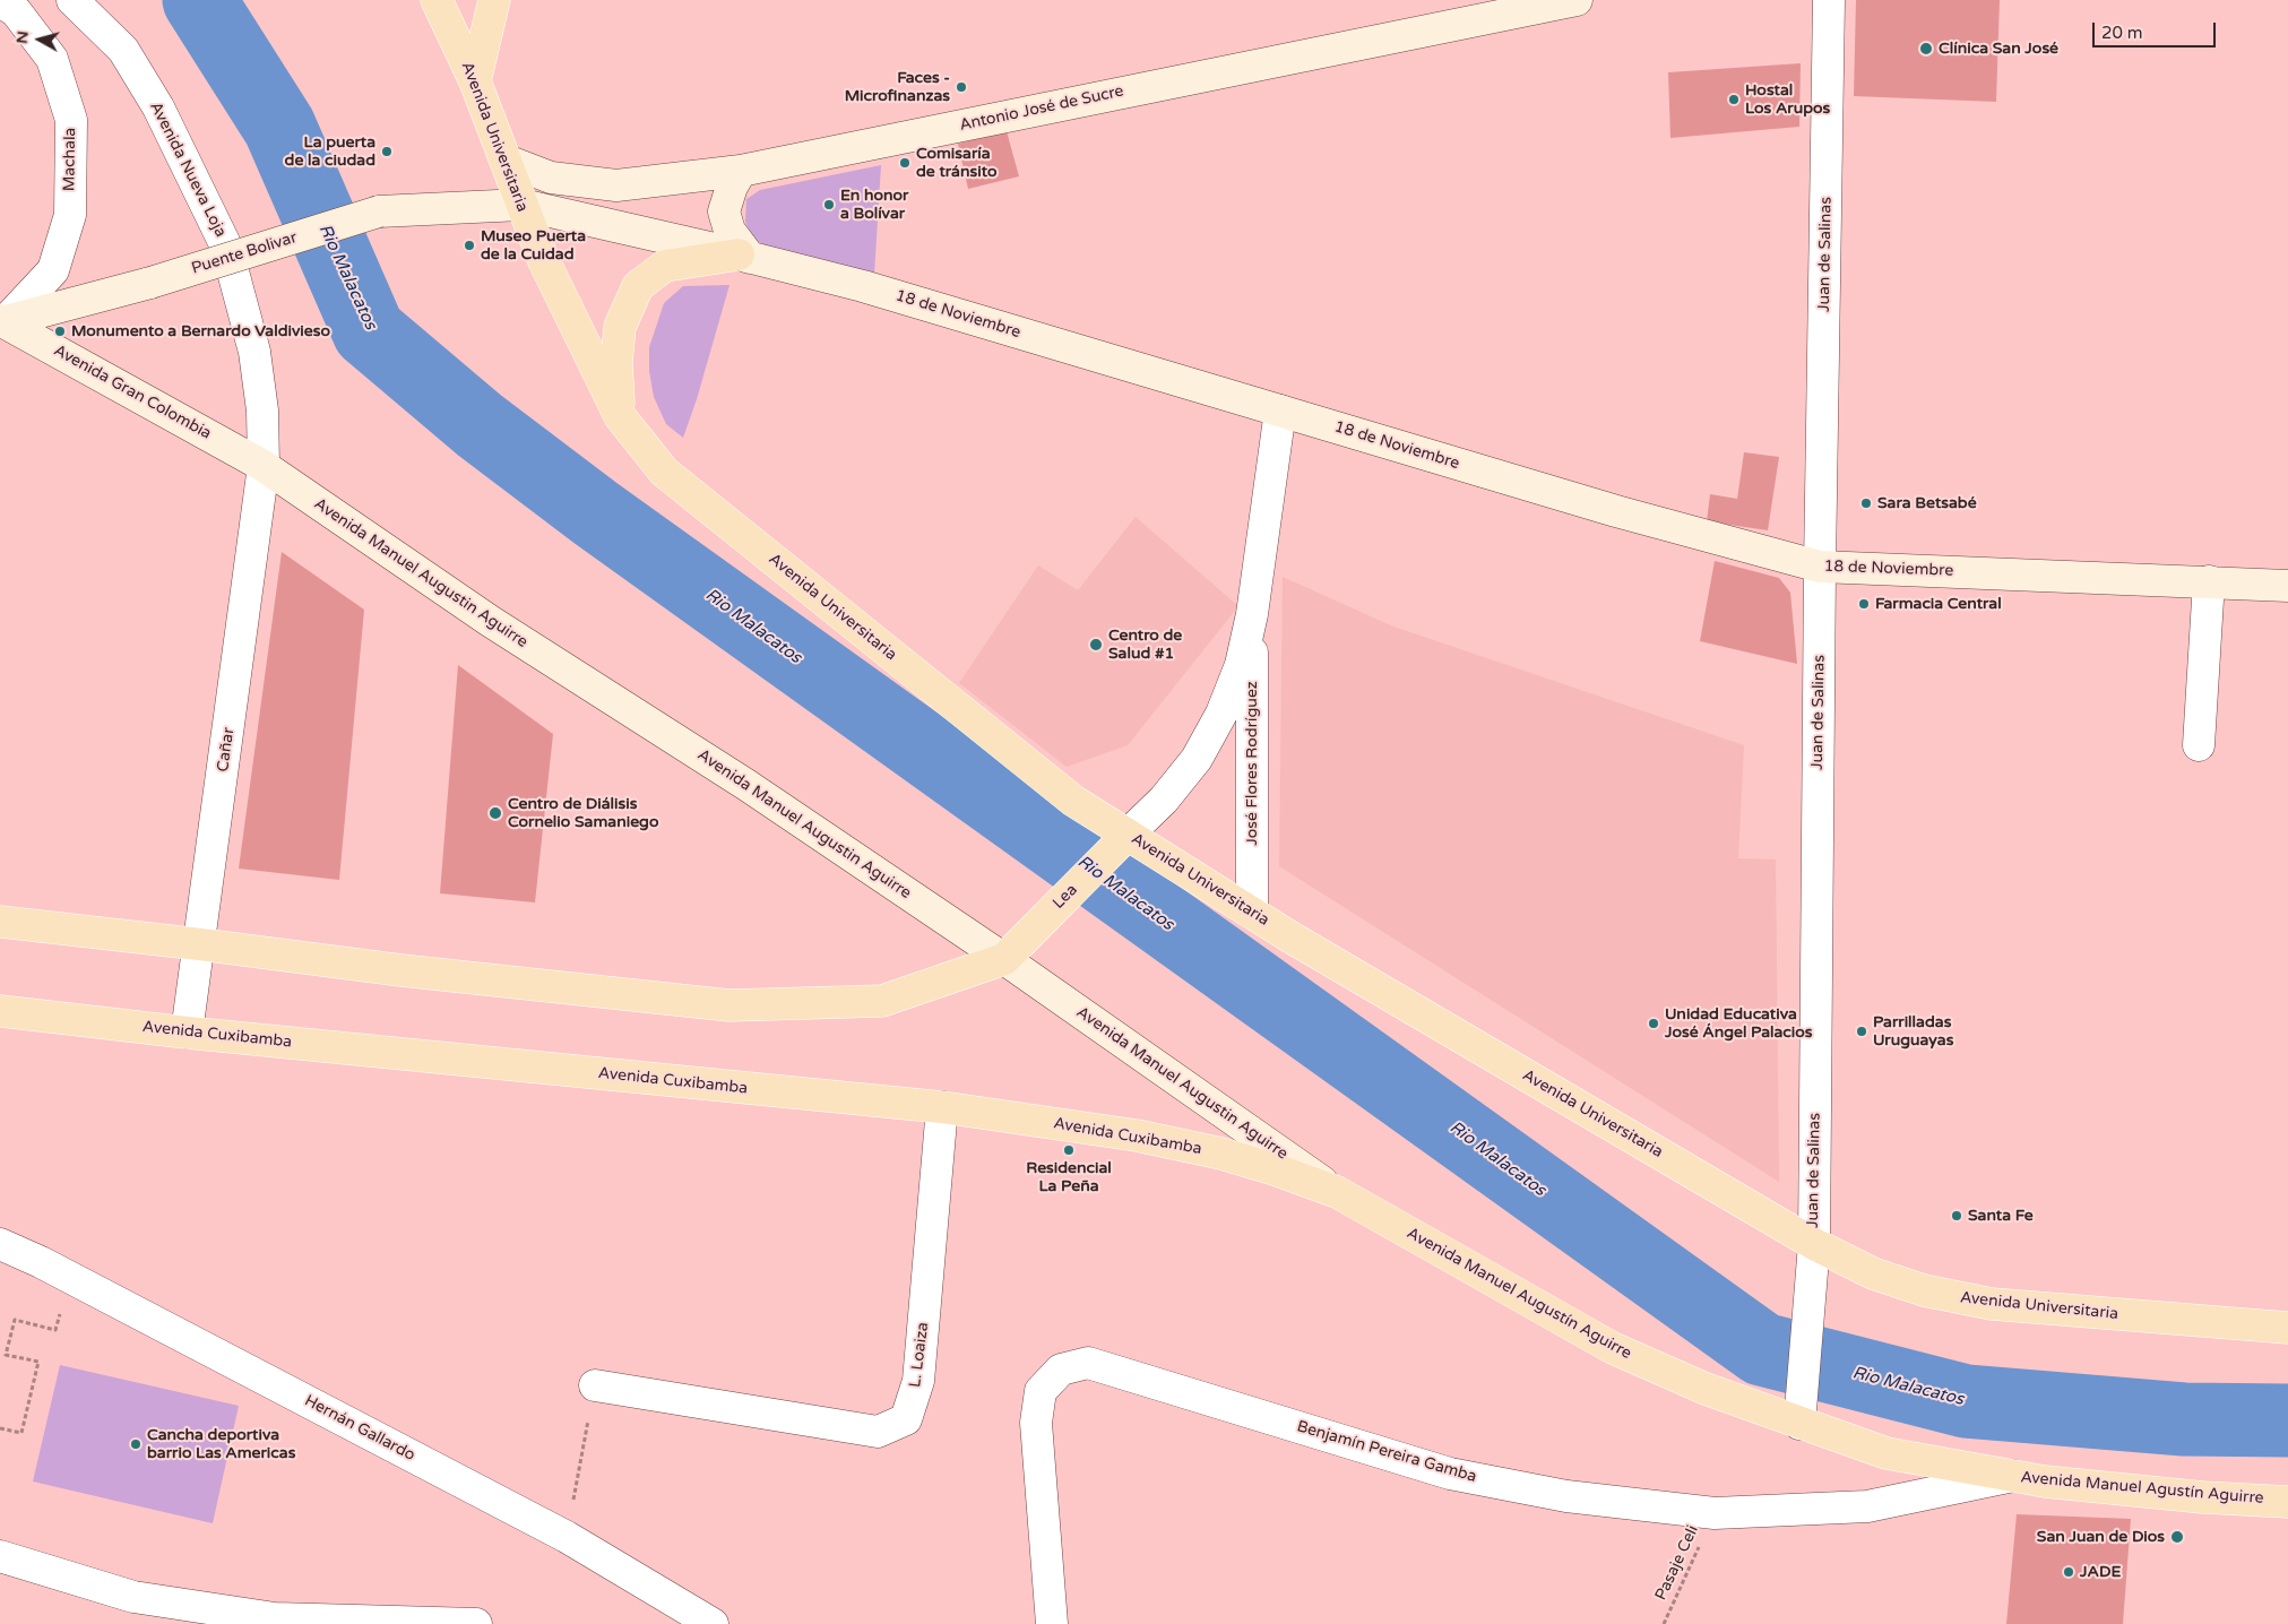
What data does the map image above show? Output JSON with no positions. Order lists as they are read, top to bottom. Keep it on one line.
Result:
{"streets":{"main road":["Avenida Universitaria","Lea","Avenida Cuxibamba","Avenida Manuel Augustín Aguirre","Avenida Manuel Agustín Aguirre"],"street":["Antonio José de Sucre","Machala","Avenida Nueva Loja","Puente Bolivar","Juan de Salinas","18 de Noviembre","Avenida Gran Colombia","Avenida Manuel Augustin Aguirre","Cañar","José Flores Rodríguez","L. Loaiza","Hernán Gallardo","Benjamín Pereira Gamba"],"path":["Pasaje Celi"]},"crossings":[["Antonio José de Sucre","Avenida Universitaria"],["Avenida Universitaria","Puente Bolivar"],["Avenida Universitaria","Juan de Salinas"],["Avenida Universitaria","18 de Noviembre"],["Avenida Universitaria","José Flores Rodríguez"],["Avenida Universitaria","Lea"],["Machala","Puente Bolivar"],["Machala","Avenida Gran Colombia"],["Avenida Nueva Loja","Avenida Gran Colombia"],["Avenida Nueva Loja","Avenida Manuel Augustin Aguirre"],["Avenida Nueva Loja","Cañar"],["Puente Bolivar","18 de Noviembre"],["Puente Bolivar","Avenida Gran Colombia"],["Juan de Salinas","18 de Noviembre"],["Juan de Salinas","Avenida Manuel Augustín Aguirre"],["Juan de Salinas","Avenida Manuel Agustín Aguirre"],["18 de Noviembre","José Flores Rodríguez"],["Avenida Gran Colombia","Avenida Manuel Augustin Aguirre"],["Avenida Gran Colombia","Cañar"],["Avenida Manuel Augustin Aguirre","Cañar"],["Avenida Manuel Augustin Aguirre","Lea"],["Avenida Manuel Augustin Aguirre","Avenida Cuxibamba"],["Avenida Manuel Augustin Aguirre","Avenida Manuel Augustín Aguirre"],["Cañar","Avenida Cuxibamba"],["José Flores Rodríguez","Lea"],["Avenida Cuxibamba","Avenida Manuel Augustín Aguirre"],["Avenida Cuxibamba","L. Loaiza"],["Avenida Manuel Augustín Aguirre","Avenida Manuel Agustín Aguirre"],["Benjamín Pereira Gamba","Avenida Manuel Agustín Aguirre"],["Benjamín Pereira Gamba","Pasaje Celi"]],"water":["Rio Malacatos"],"places":["Clínica San José","Faces - Microfinanzas","Hostal Los Arupos","La puerta de la ciudad","Comisaría de tránsito","En honor a Bolívar","Museo Puerta de la Cuidad","Monumento a Bernardo Valdivieso","Sara Betsabé","Farmacia Central","Centro de Salud #1","Centro de Diálisis Cornelio Samaniego","Unidad Educativa José Ángel Palacios","Parrilladas Uruguayas","Residencial La Peña","Santa Fe","Cancha deportiva barrio Las Americas","San Juan de Dios","JADE"],"scale_bar":"20 m","north":"left"}
